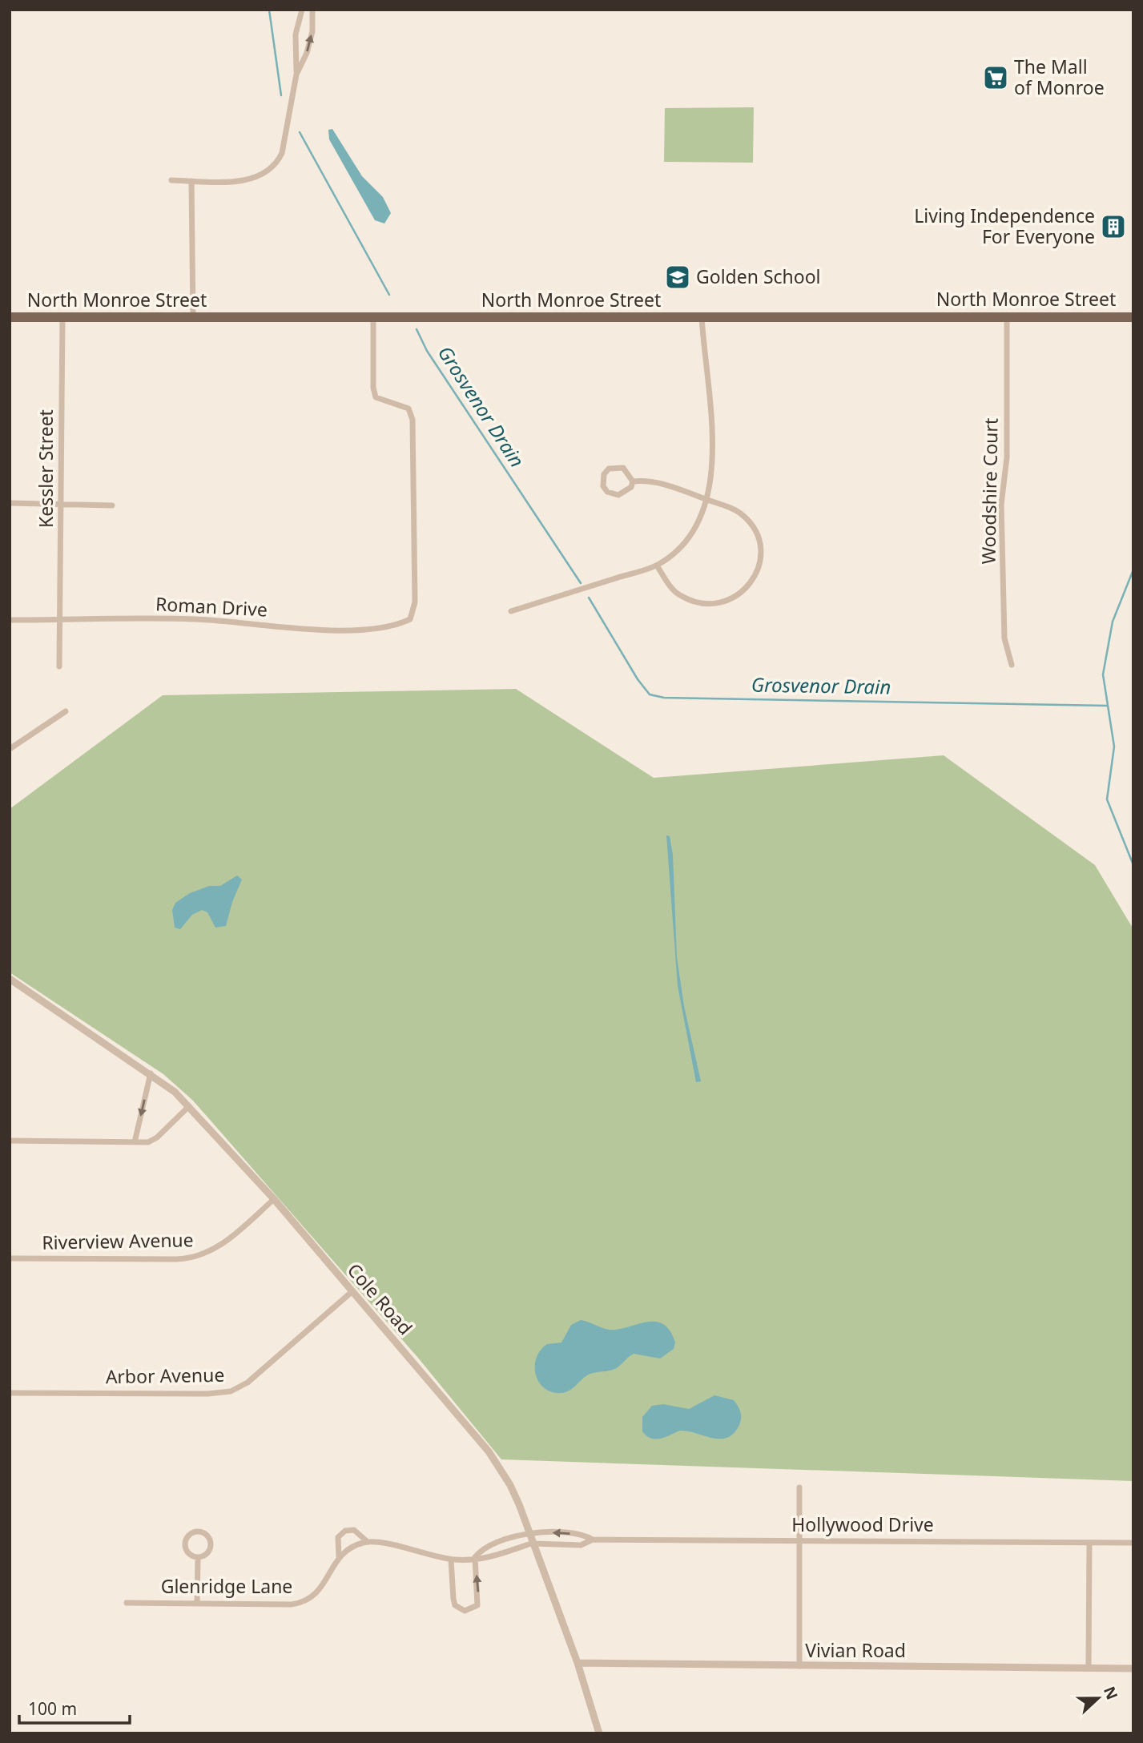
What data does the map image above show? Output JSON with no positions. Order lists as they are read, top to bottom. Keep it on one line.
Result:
{"streets":{"main road":["North Monroe Street"],"street":["Kessler Street","Woodshire Court","Roman Drive","Riverview Avenue","Cole Road","Arbor Avenue","Hollywood Drive","Glenridge Lane","Vivian Road"]},"crossings":[["North Monroe Street","Kessler Street"],["North Monroe Street","Woodshire Court"],["North Monroe Street","Roman Drive"],["Kessler Street","Roman Drive"],["Riverview Avenue","Cole Road"],["Cole Road","Arbor Avenue"],["Cole Road","Hollywood Drive"],["Cole Road","Glenridge Lane"],["Cole Road","Vivian Road"],["Hollywood Drive","Glenridge Lane"]],"water":["Grosvenor Drain"],"places":{"supermarket":["The Mall of Monroe"],"building":["Living Independence For Everyone"],"school or university":["Golden School"]},"scale_bar":"100 m","north":"right"}
